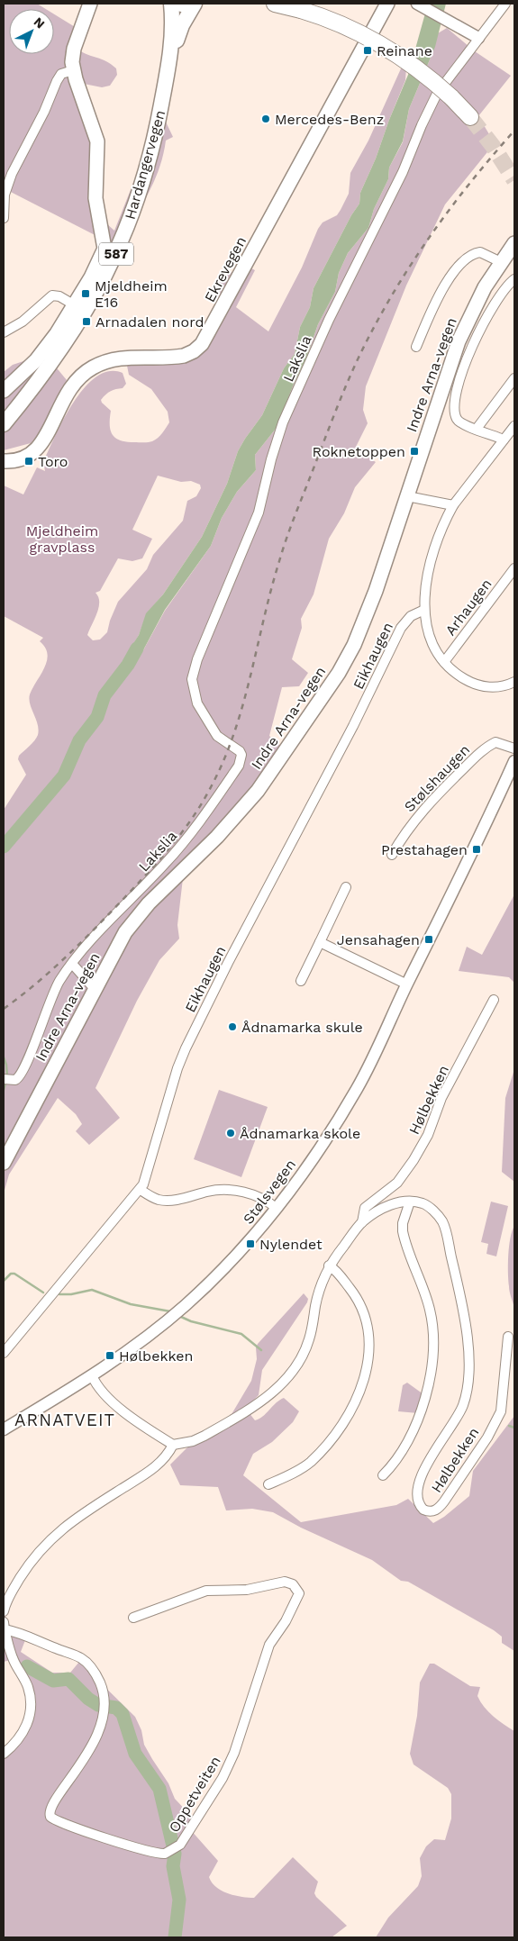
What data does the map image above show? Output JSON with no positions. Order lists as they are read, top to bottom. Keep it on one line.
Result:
{"streets":{"main road":["Hardangervegen","587","Ekrevegen","Indre Arna-vegen"],"street":["Lakslia","Arhaugen","Eikhaugen","Stølshaugen","Hølbekken","Stølsvegen","Oppetveiten"]},"districts":["ARNATVEIT"],"parks":["Mjeldheim gravplass"],"places":{"transit":["Reinane","Mjeldheim E16","Arnadalen nord","Roknetoppen","Toro","Prestahagen","Jensahagen","Nylendet","Hølbekken"],"other":["Mercedes-Benz","Ådnamarka skule","Ådnamarka skole"]},"north":"top right"}
